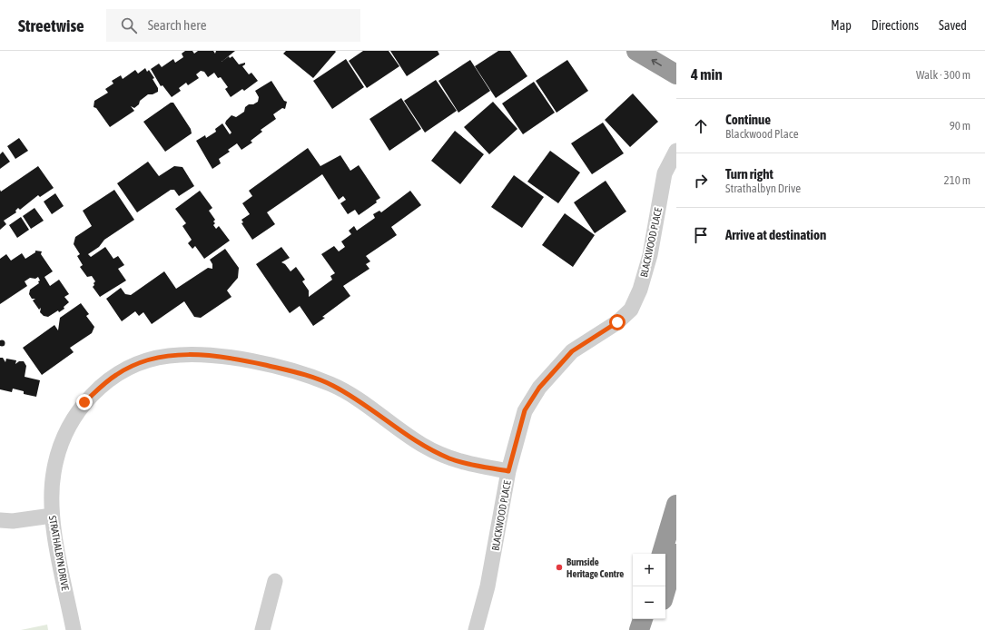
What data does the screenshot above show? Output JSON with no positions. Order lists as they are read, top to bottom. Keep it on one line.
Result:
{"streets":{"street":["BLACKWOOD PLACE","STRATHALBYN DRIVE"]},"crossings":[["BLACKWOOD PLACE","STRATHALBYN DRIVE"]],"places":["Burnside Heritage Centre"],"page":{"header":"Streetwise","search":"Search here","nav":["Map","Directions","Saved"],"heading":["4 min","Walk · 300 m"],"list":[["Continue","Blackwood Place","90 m"],["Turn right","Strathalbyn Drive","210 m"],"Arrive at destination"],"map_buttons":["+","−"]}}
